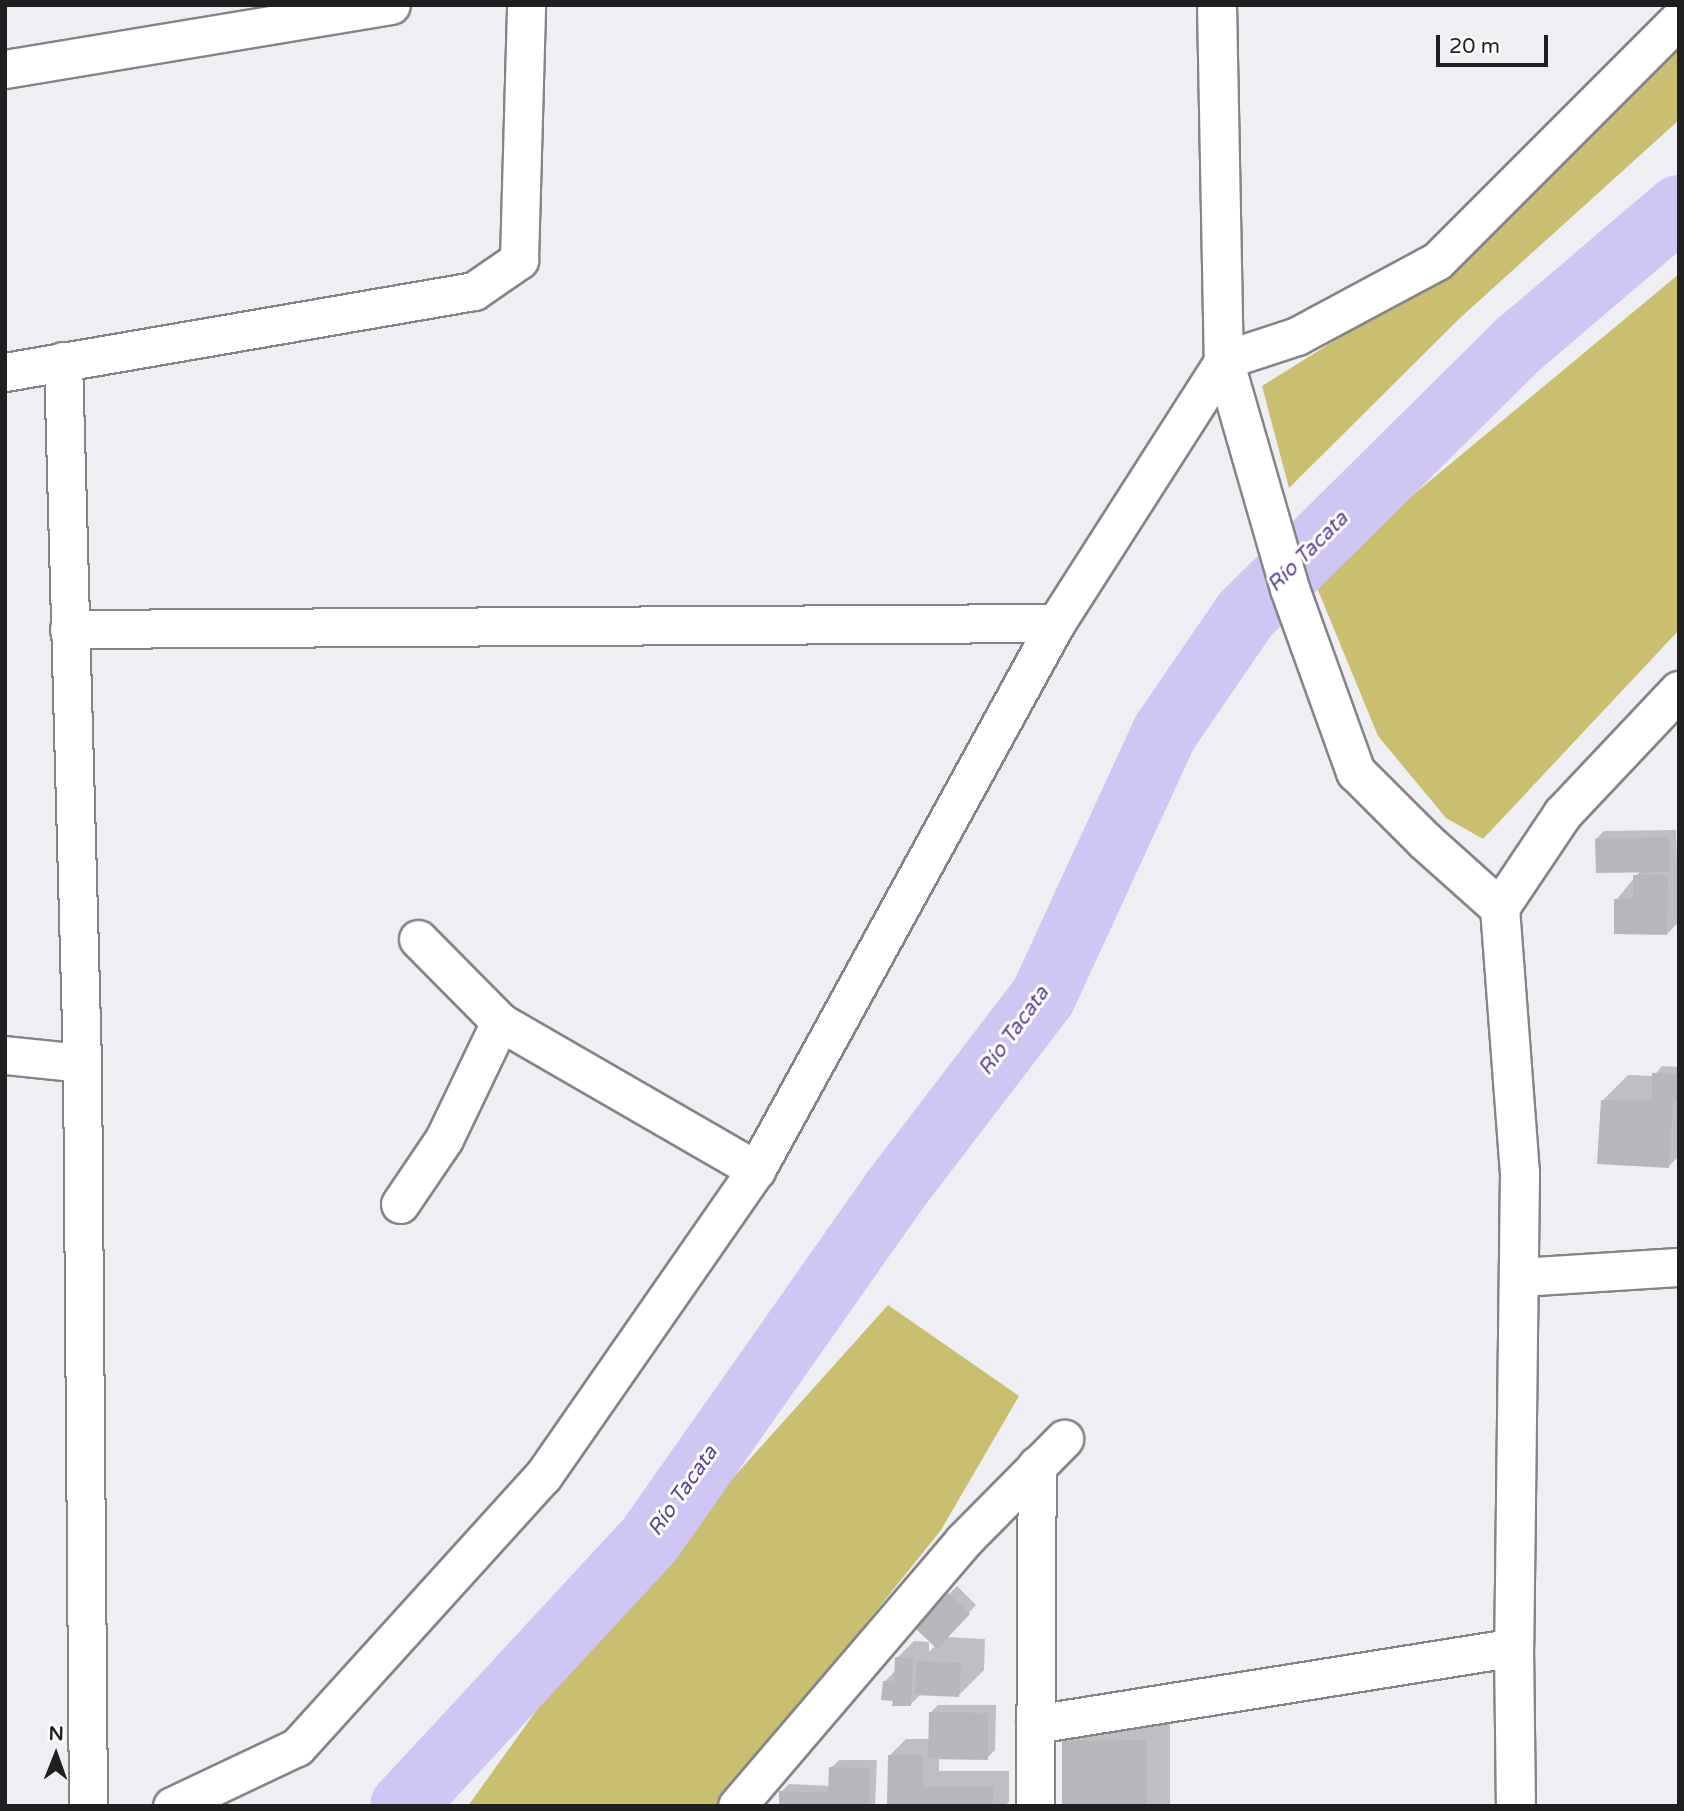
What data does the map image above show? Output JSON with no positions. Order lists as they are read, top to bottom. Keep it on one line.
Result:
{"water":["Río Tacata"],"scale_bar":"20 m","north":"top"}
